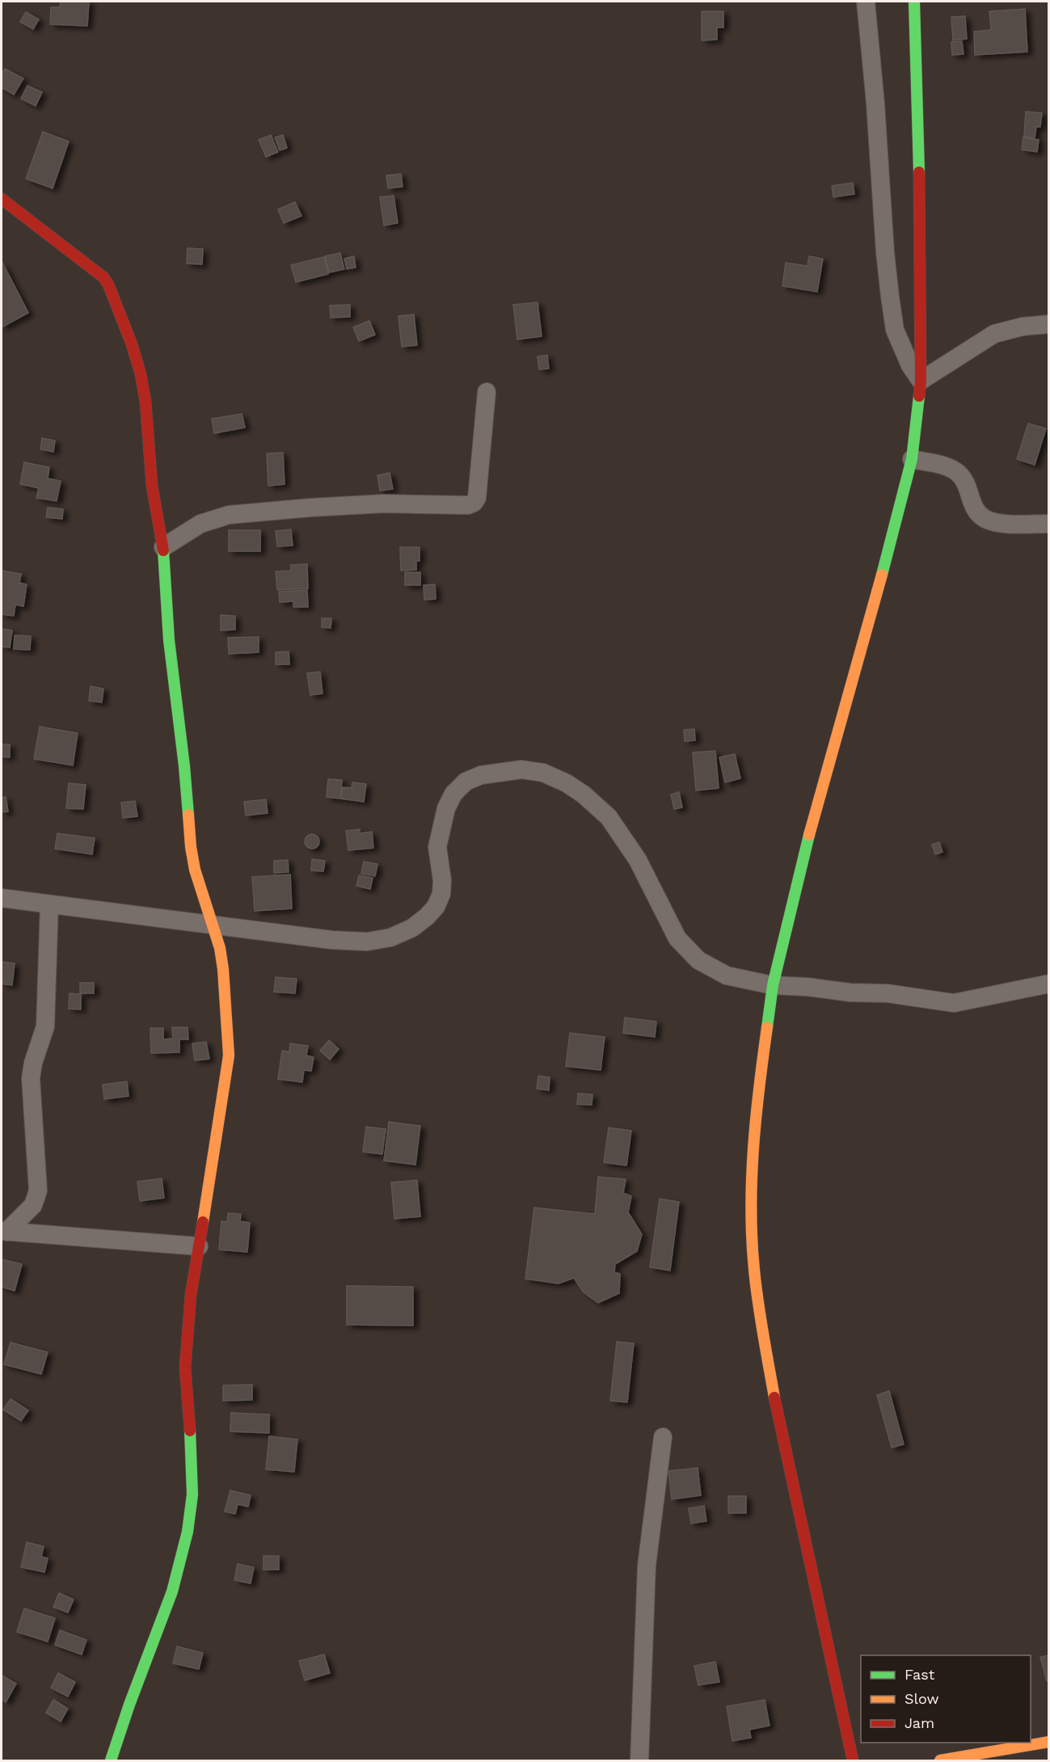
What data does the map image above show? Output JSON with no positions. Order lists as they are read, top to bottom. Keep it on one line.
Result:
{"legend":["Fast","Slow","Jam"]}
